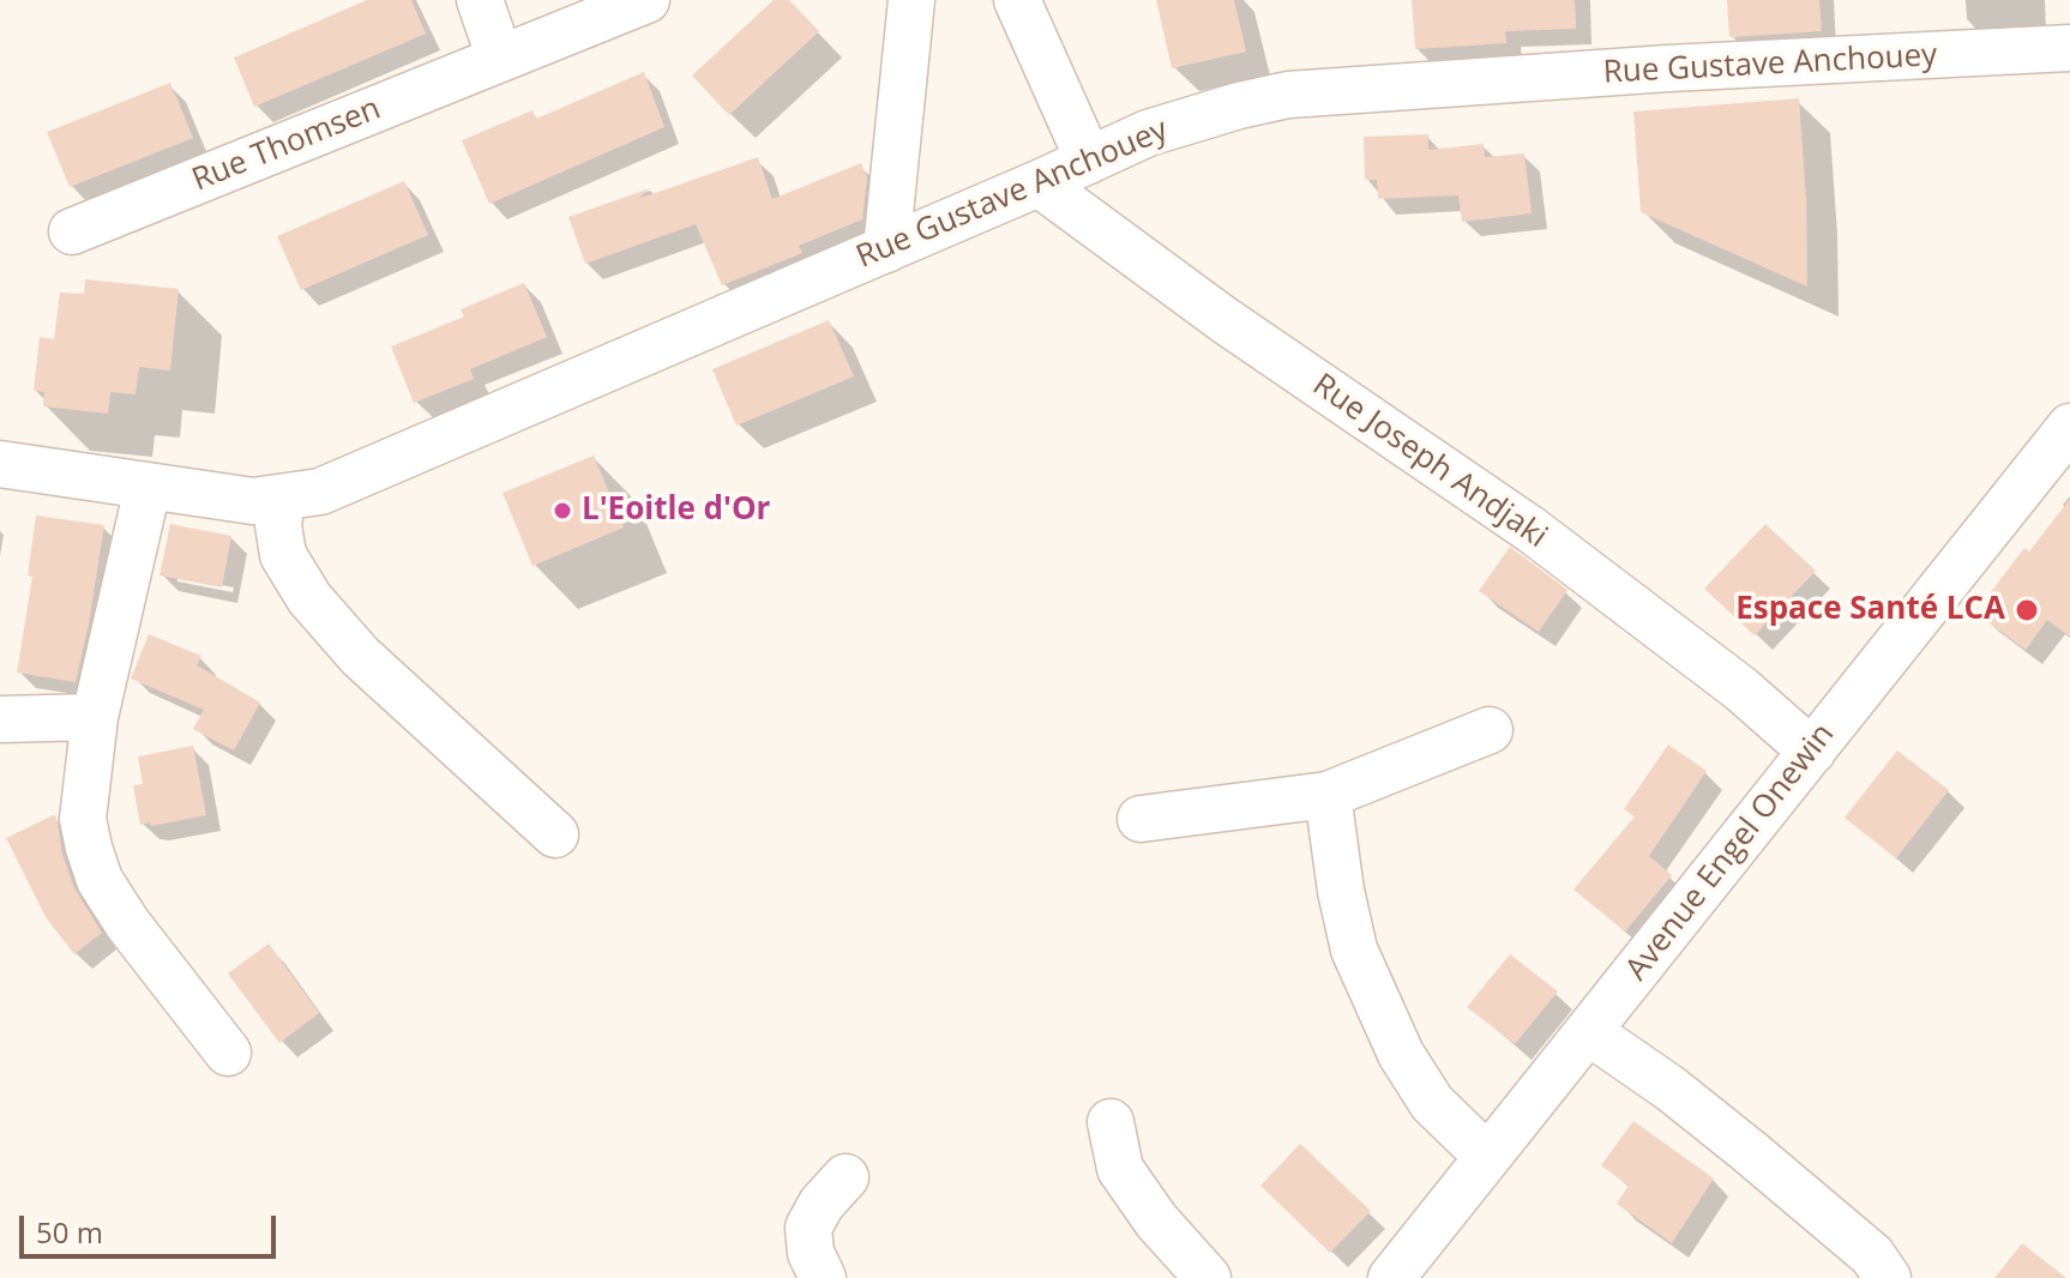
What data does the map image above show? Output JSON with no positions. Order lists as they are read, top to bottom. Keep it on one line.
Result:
{"streets":{"street":["Rue Gustave Anchouey","Rue Thomsen","Rue Joseph Andjaki","Avenue Engel Onewin"]},"crossings":[["Rue Gustave Anchouey","Rue Joseph Andjaki"],["Rue Joseph Andjaki","Avenue Engel Onewin"]],"places":["L'Eoitle d'Or","Espace Santé LCA"],"scale_bar":"50 m"}
